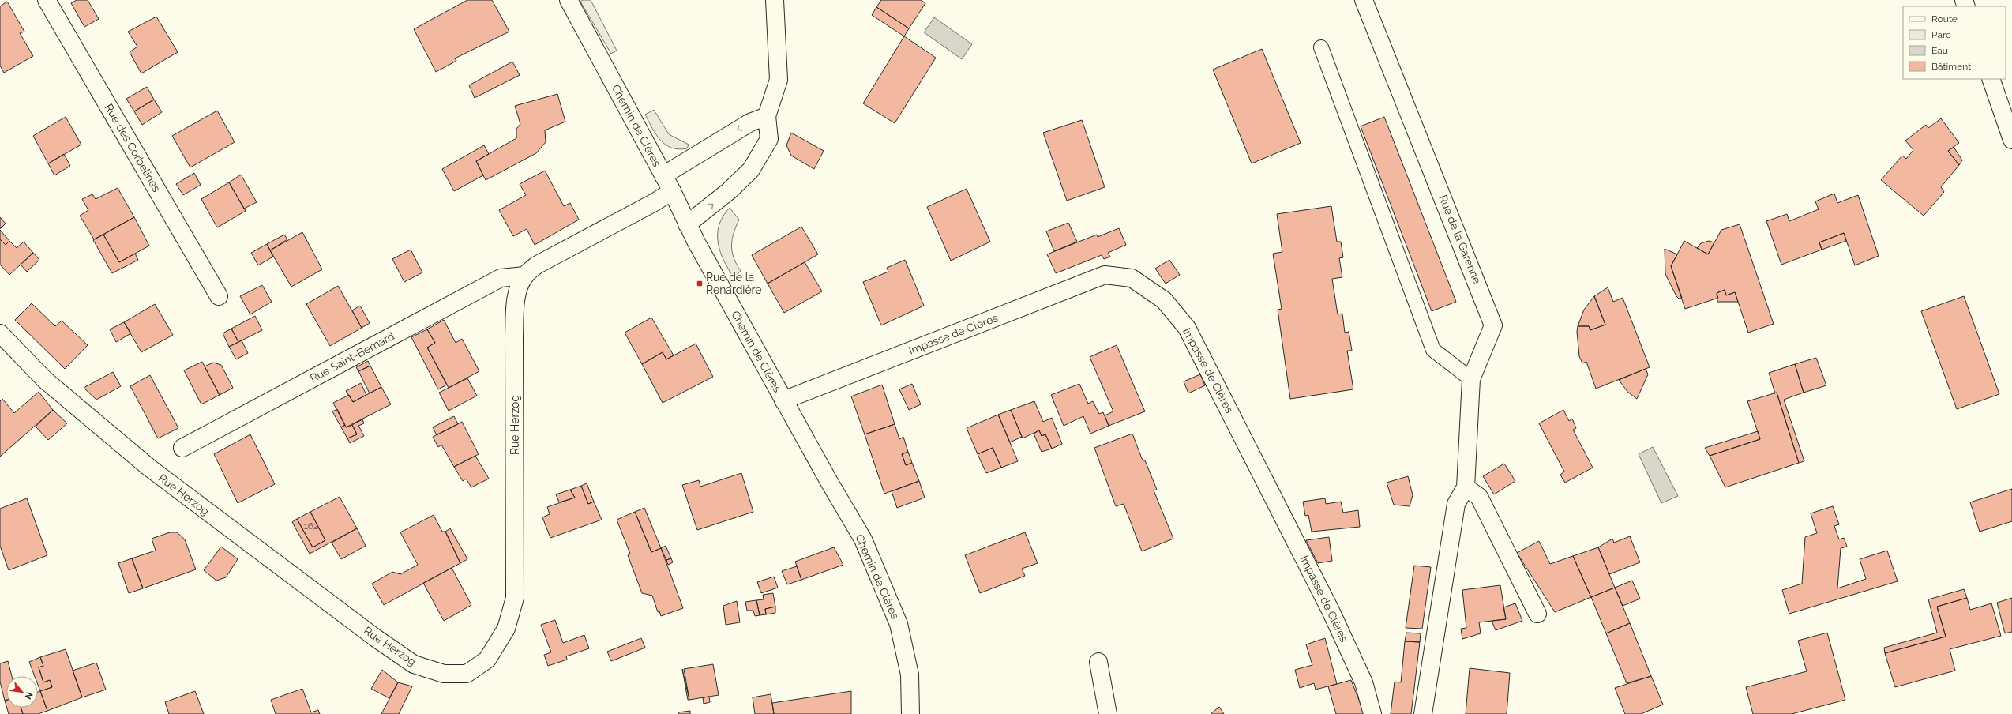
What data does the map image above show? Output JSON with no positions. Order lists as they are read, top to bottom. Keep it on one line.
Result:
{"streets":{"street":["Chemin de Clères","Rue des Corbelines","Rue de la Garenne","Impasse de Clères","Rue Saint-Bernard","Rue Herzog"]},"crossings":[["Chemin de Clères","Impasse de Clères"],["Chemin de Clères","Rue Herzog"],["Rue Saint-Bernard","Rue Herzog"]],"places":{"transit":["Rue de la Renardière"]},"house_numbers":["162"],"legend":["Route","Parc","Eau","Bâtiment"],"north":"bottom right"}
